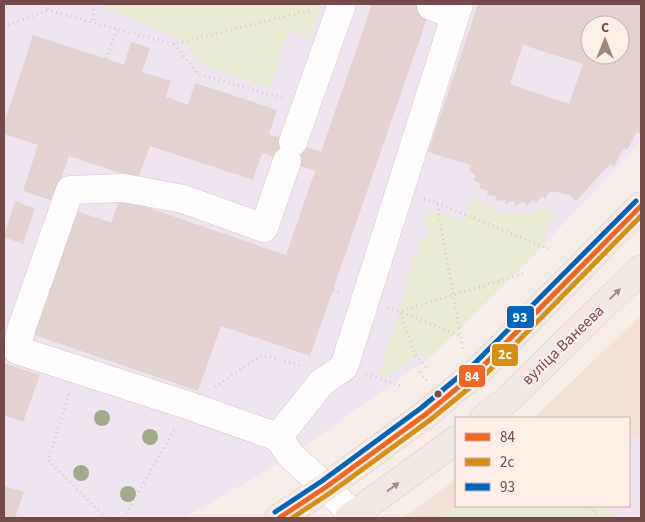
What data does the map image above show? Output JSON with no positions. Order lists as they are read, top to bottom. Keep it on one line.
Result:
{"streets":{"main road":["вуліца Ванеева"]},"lines":["transit line 93","transit line 84","transit line 2с"],"legend":["84","2с","93"],"north":"top"}
